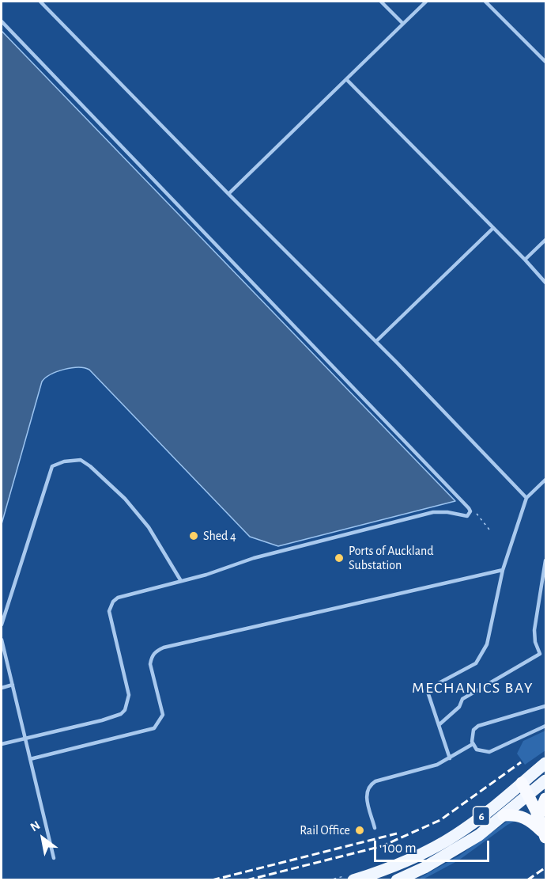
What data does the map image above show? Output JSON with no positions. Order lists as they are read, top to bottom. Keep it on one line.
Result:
{"streets":{"main road":["6"]},"districts":["MECHANICS BAY"],"places":["Shed 4","Ports of Auckland Substation","Rail Office"],"scale_bar":"100 m","north":"top left"}
